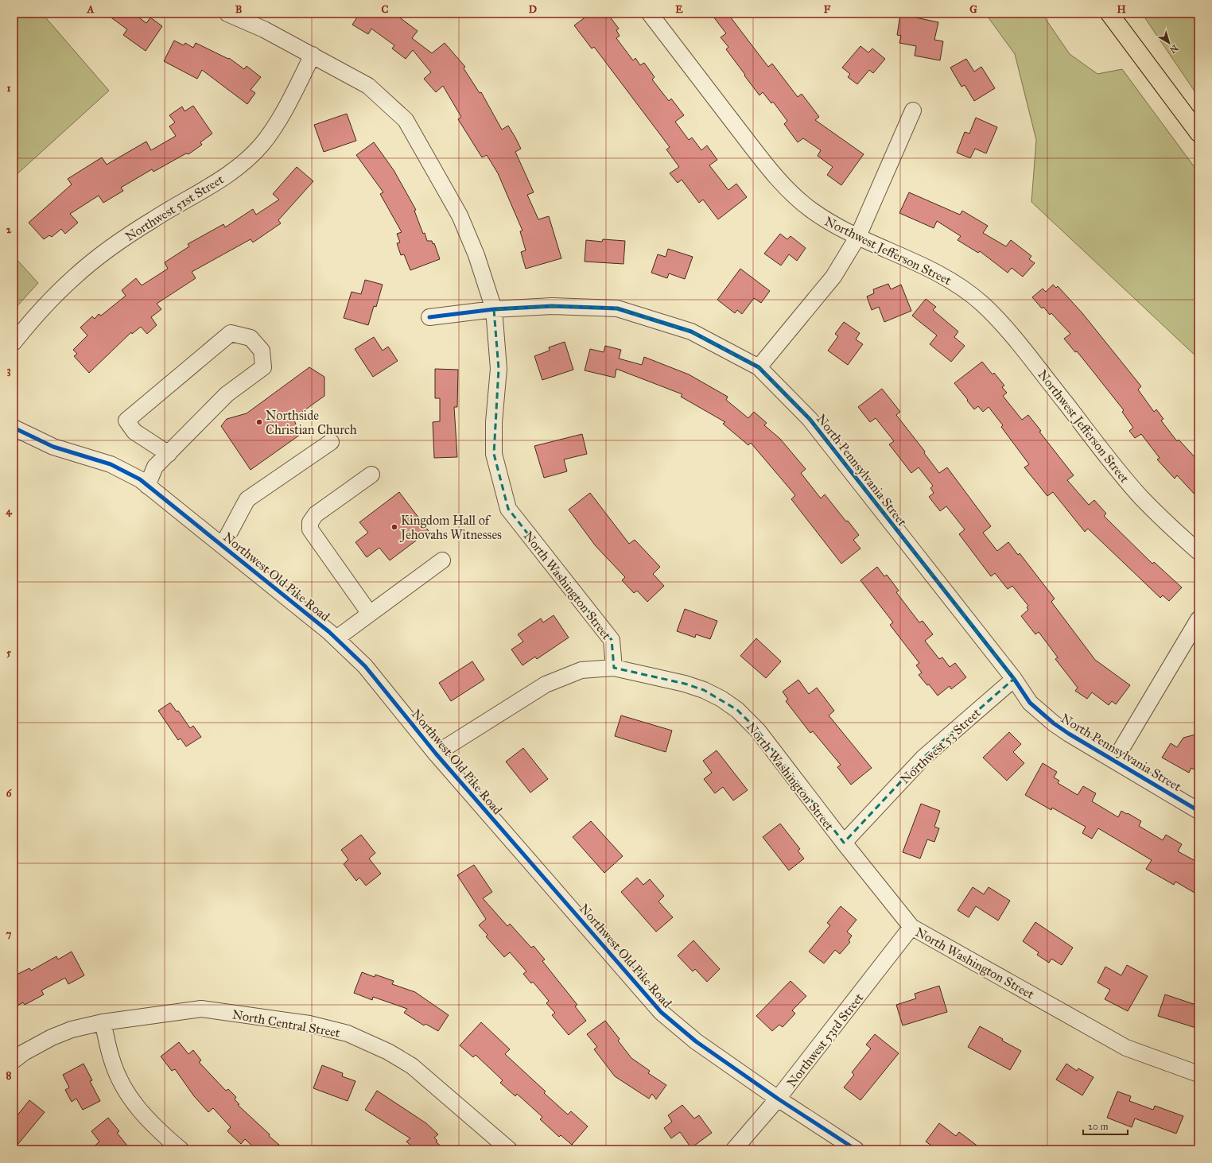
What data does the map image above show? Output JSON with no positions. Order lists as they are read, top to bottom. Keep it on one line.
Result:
{"streets":{"street":["Northwest 51st Street","Northwest Jefferson Street","North Pennsylvania Street","Northwest Old Pike Road","North Washington Street","Northwest 53 Street","North Central Street","Northwest 53rd Street"]},"crossings":[["Northwest 51st Street","North Washington Street"],["North Pennsylvania Street","North Washington Street"],["North Pennsylvania Street","Northwest 53 Street"],["Northwest Old Pike Road","Northwest 53rd Street"],["North Washington Street","Northwest 53 Street"],["North Washington Street","Northwest 53rd Street"]],"places":["Northside Christian Church","Kingdom Hall of Jehovahs Witnesses"],"scale_bar":"20 m","north":"bottom right","grid":{"columns":["A","B","C","D","E","F","G","H"],"rows":["1","2","3","4","5","6","7","8"]}}
